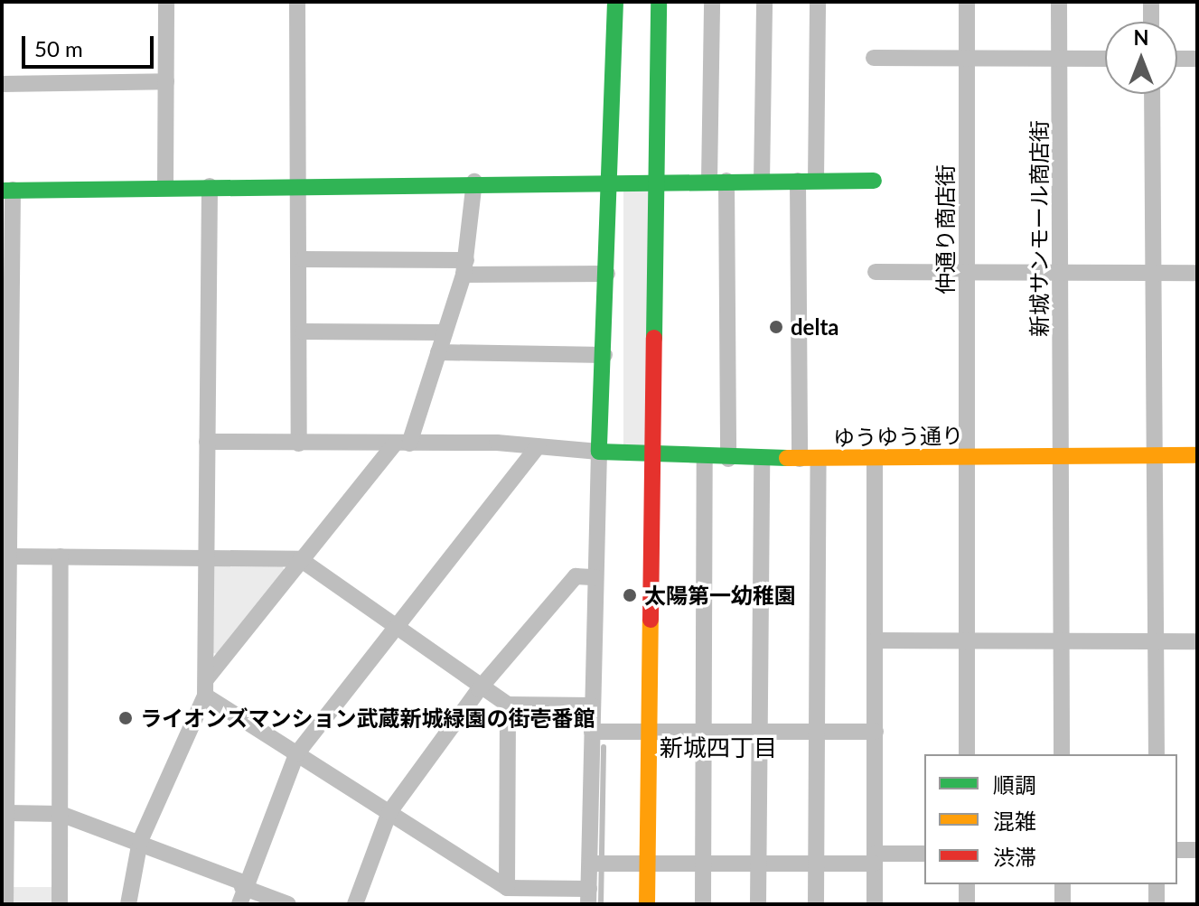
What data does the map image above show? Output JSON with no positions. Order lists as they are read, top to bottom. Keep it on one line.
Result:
{"streets":{"street":["新城サンモール商店街","仲通り商店街","ゆうゆう通り"]},"crossings":[["新城サンモール商店街","ゆうゆう通り"],["仲通り商店街","ゆうゆう通り"]],"districts":["新城四丁目"],"places":["delta","太陽第一幼稚園","ライオンズマンション武蔵新城緑園の街壱番館"],"legend":["順調","混雑","渋滞"],"scale_bar":"50 m","north":"top"}
